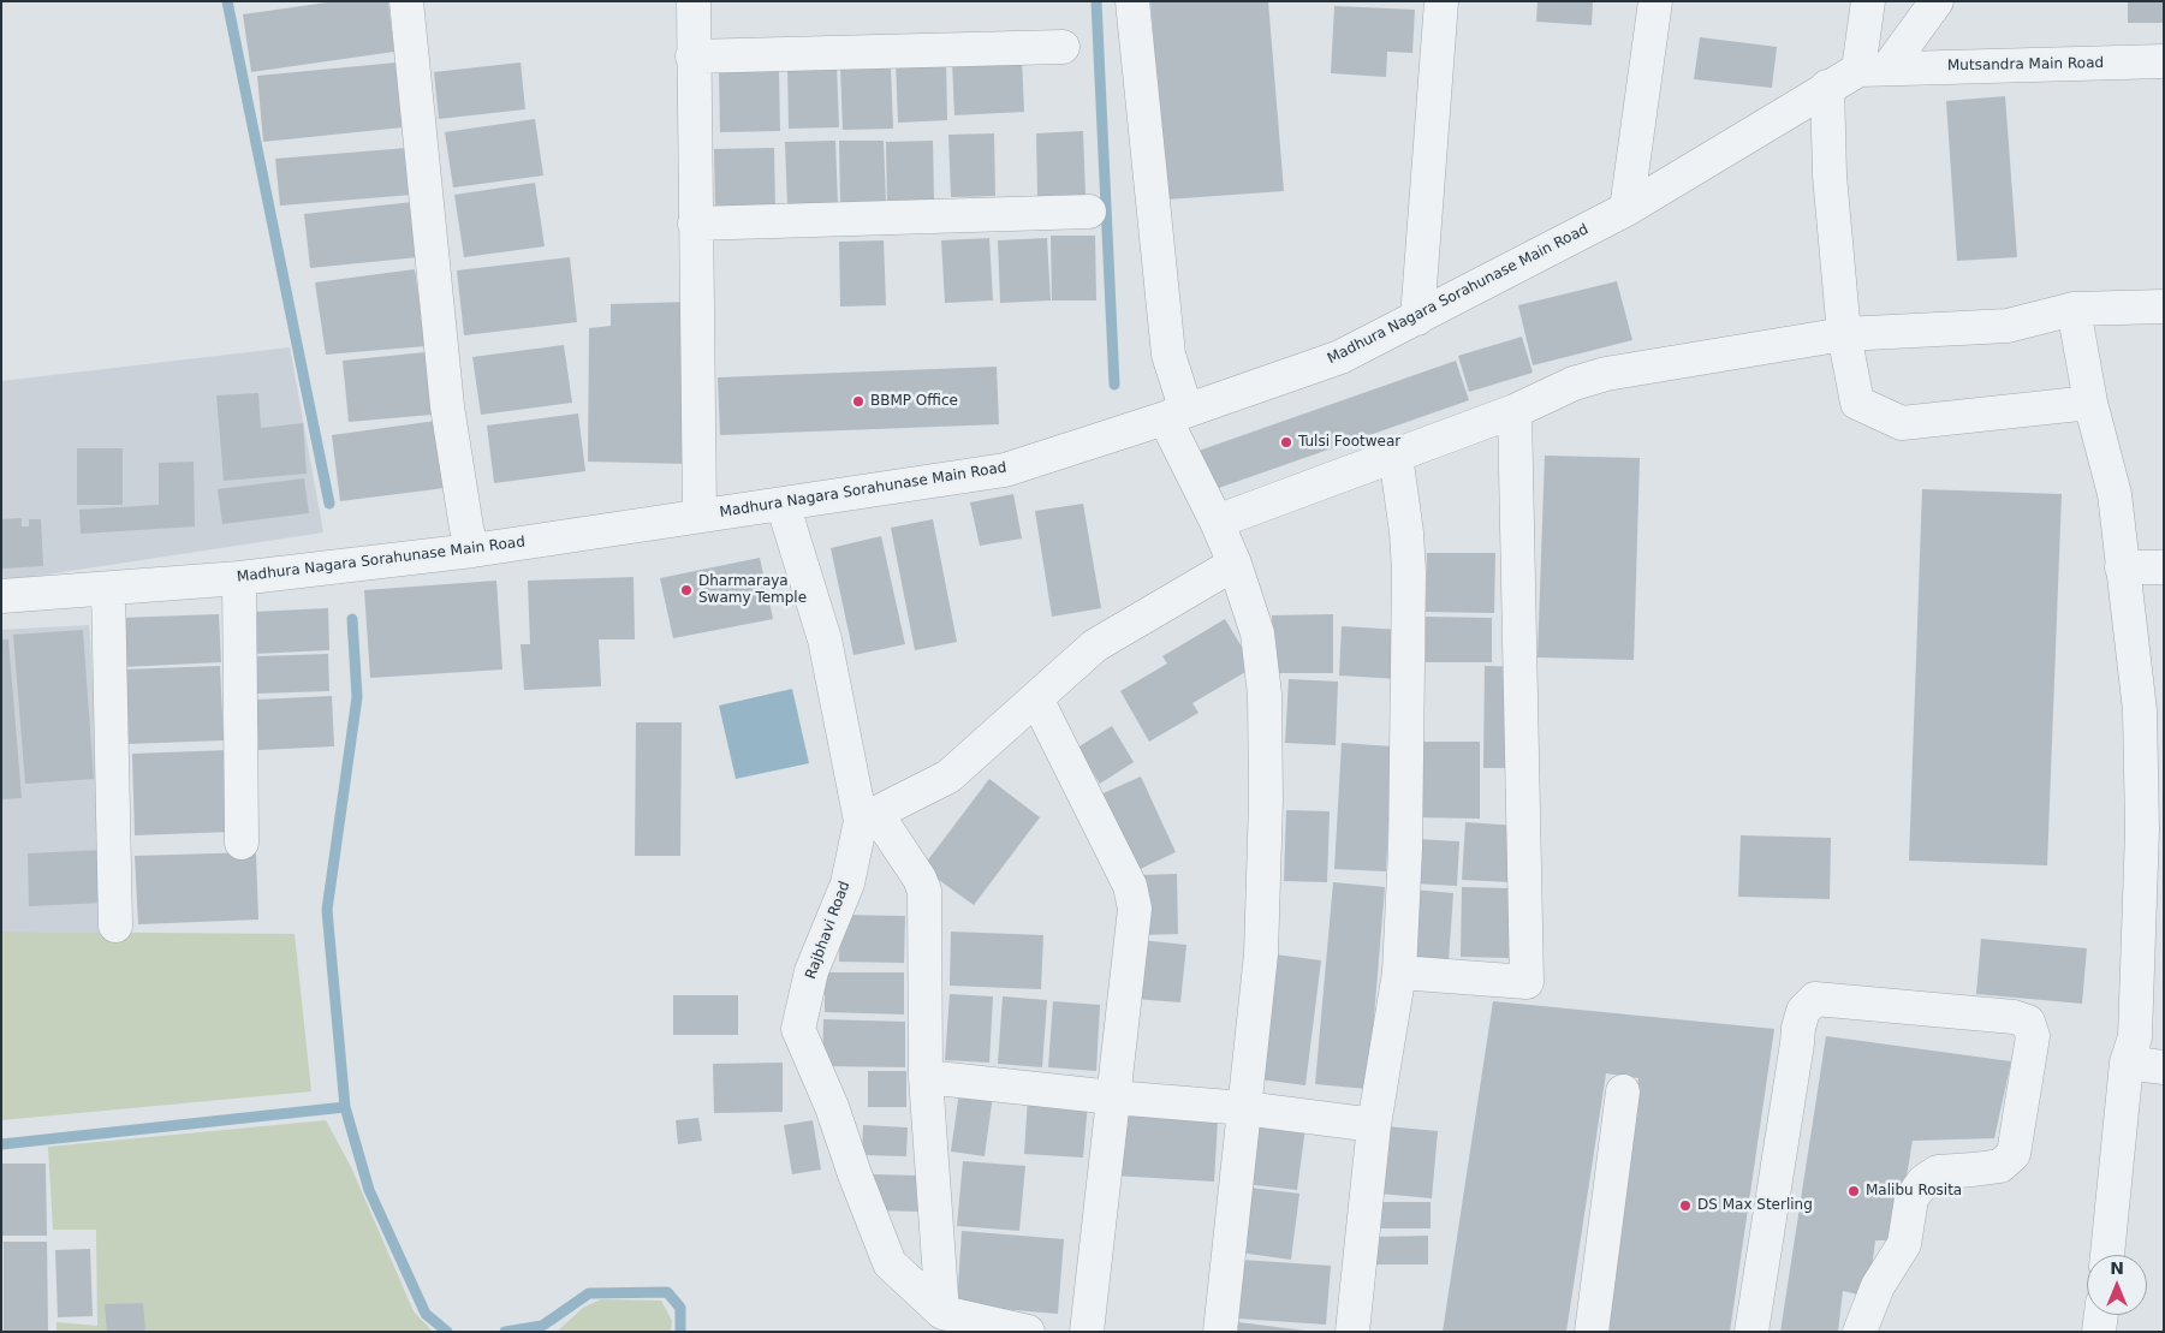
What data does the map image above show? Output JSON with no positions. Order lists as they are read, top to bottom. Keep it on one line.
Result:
{"streets":{"street":["Mutsandra Main Road","Madhura Nagara Sorahunase Main Road","Rajbhavi Road"]},"crossings":[["Mutsandra Main Road","Madhura Nagara Sorahunase Main Road"],["Madhura Nagara Sorahunase Main Road","Rajbhavi Road"]],"places":["BBMP Office","Tulsi Footwear","Dharmaraya Swamy Temple","Malibu Rosita","DS Max Sterling"],"north":"top"}
